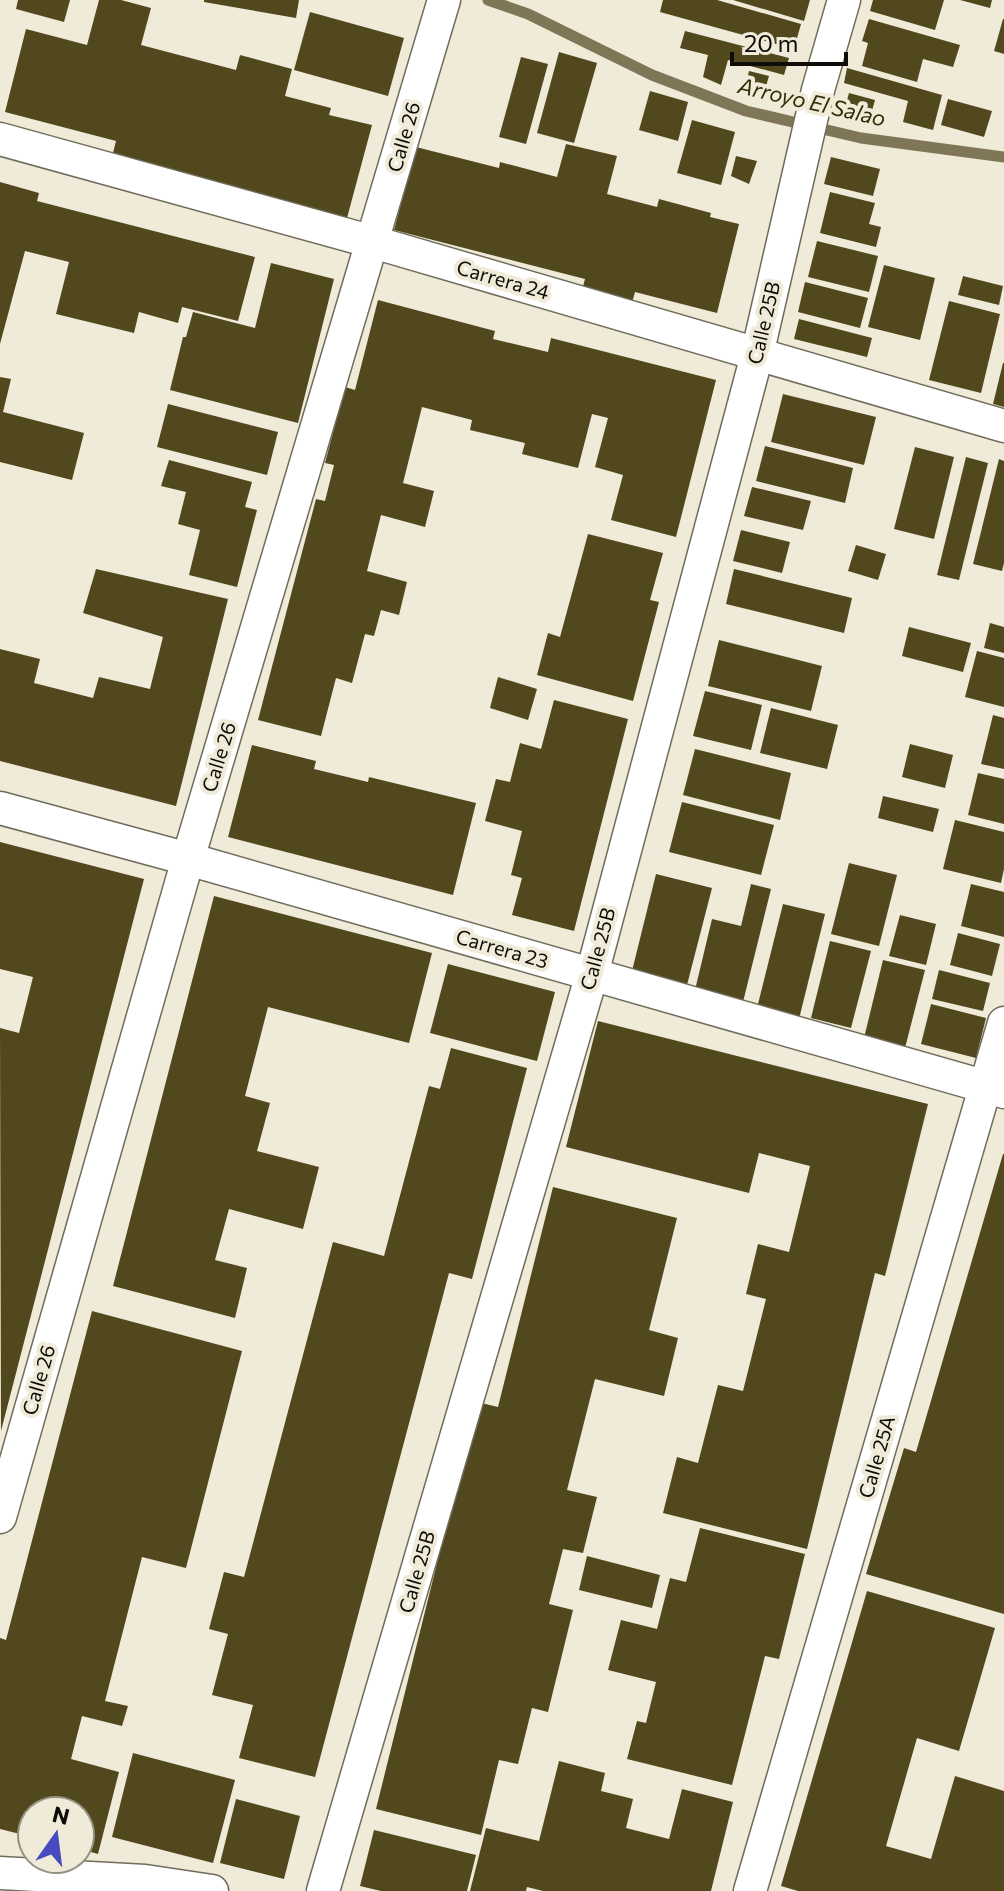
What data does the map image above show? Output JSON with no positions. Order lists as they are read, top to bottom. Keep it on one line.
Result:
{"streets":{"street":["Calle 26","Carrera 24","Calle 25B","Carrera 23","Calle 25A"]},"crossings":[["Calle 26","Carrera 24"],["Calle 26","Carrera 23"],["Carrera 24","Calle 25B"],["Calle 25B","Carrera 23"],["Carrera 23","Calle 25A"]],"water":["Arroyo El Salao"],"scale_bar":"20 m","north":"top"}
